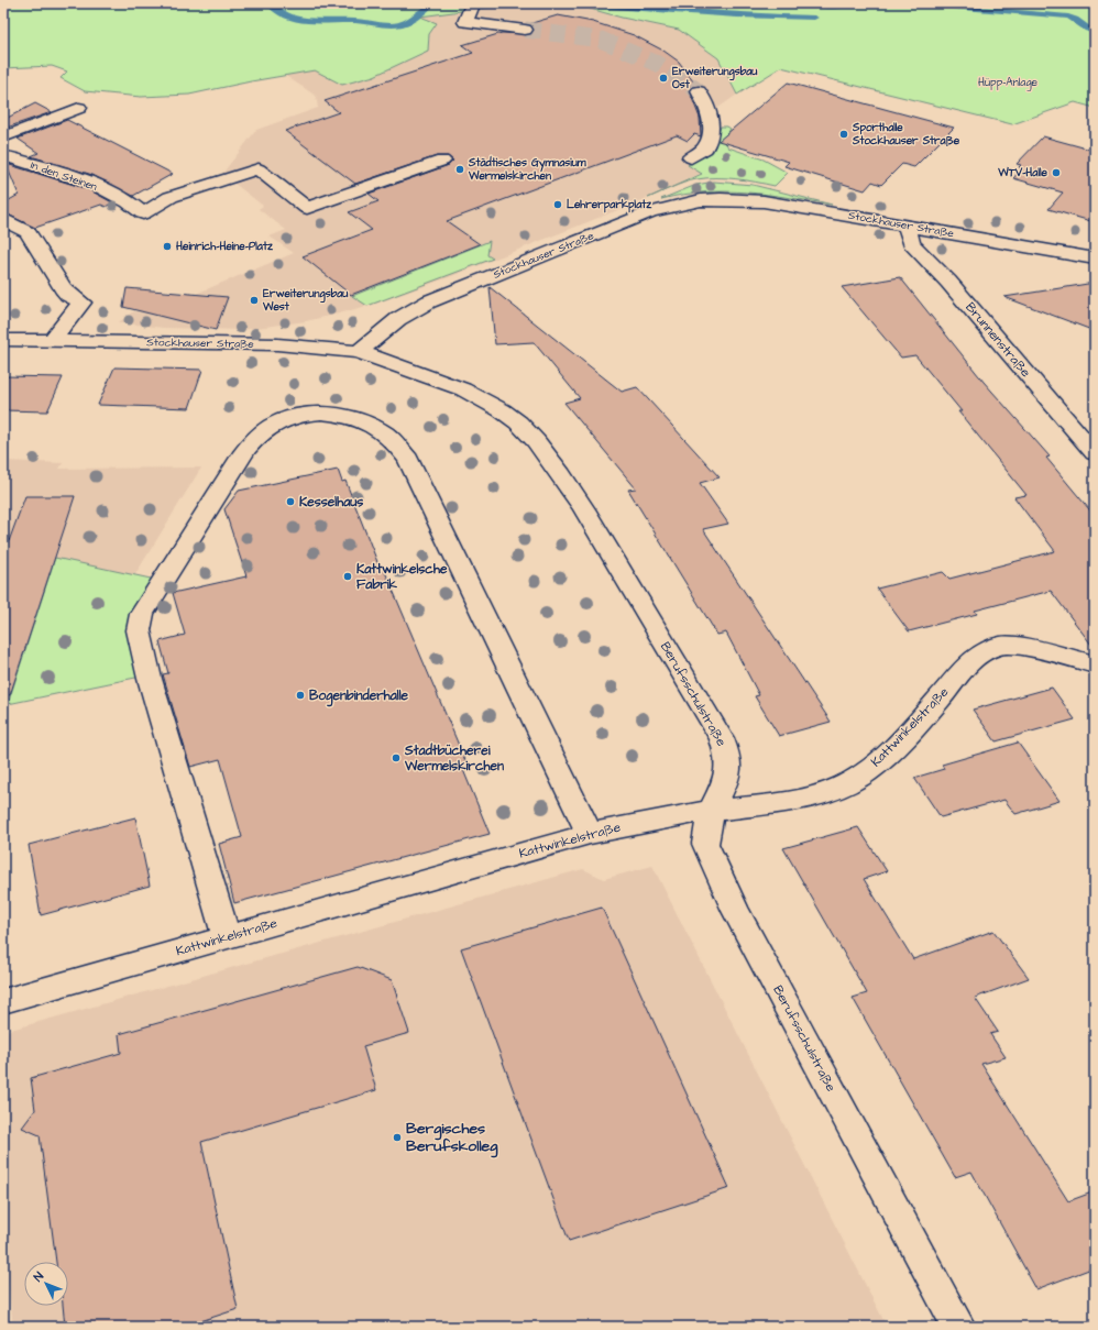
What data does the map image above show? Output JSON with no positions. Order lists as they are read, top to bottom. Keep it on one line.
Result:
{"streets":{"street":["In den Steinen","Stockhauser Straße","Brunnenstraße","Berufsschulstraße","Kattwinkelstraße"]},"crossings":[["Stockhauser Straße","Brunnenstraße"],["Stockhauser Straße","Berufsschulstraße"],["Berufsschulstraße","Kattwinkelstraße"]],"parks":["Hüpp-Anlage"],"places":["Erweiterungsbau Ost","Sporthalle Stockhauser Straße","Städtisches Gymnasium Wermelskirchen","WTV-Halle","Lehrerparkplatz","Heinrich-Heine-Platz","Erweiterungsbau West","Kesselhaus","Kattwinkelsche Fabrik","Bogenbinderhalle","Stadtbücherei Wermelskirchen","Bergisches Berufskolleg"],"north":"top left"}
